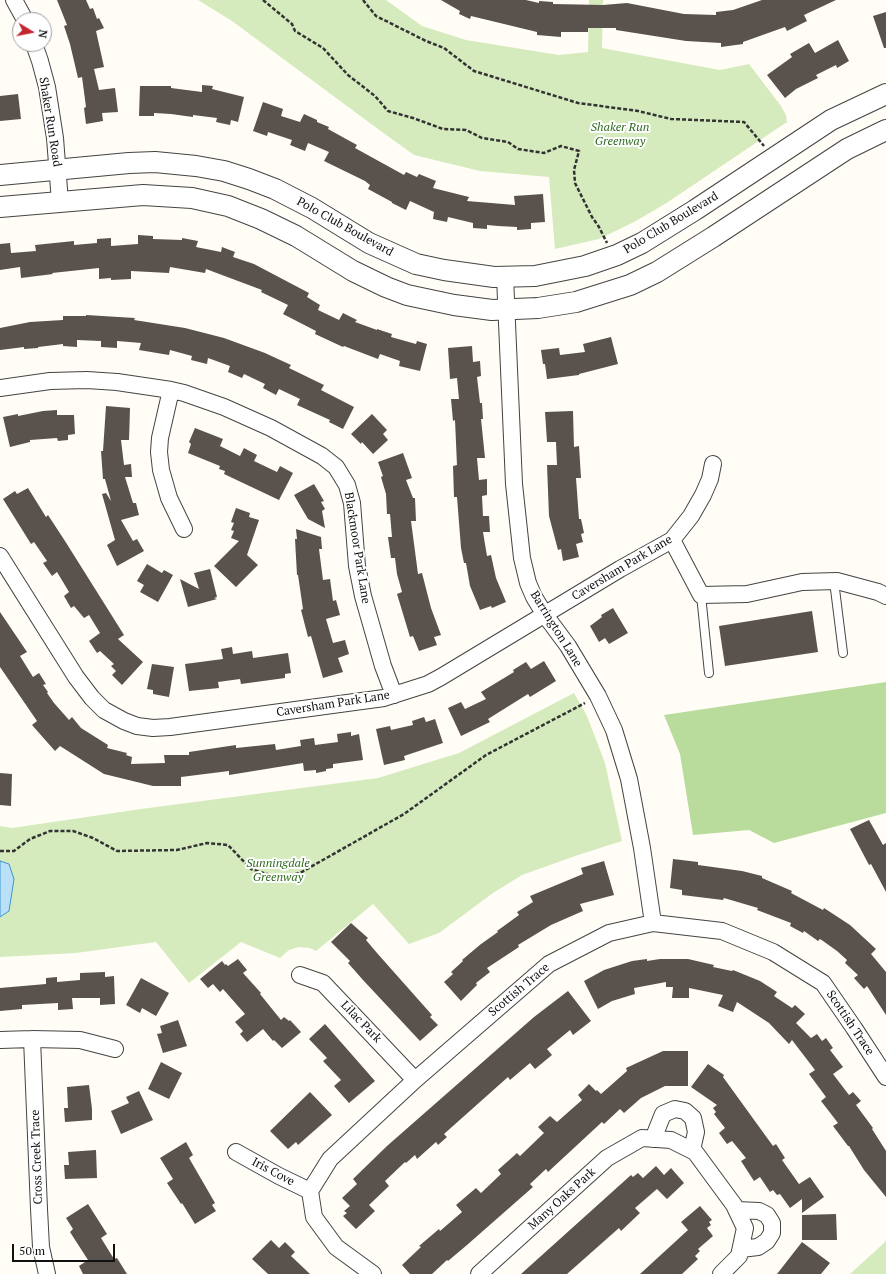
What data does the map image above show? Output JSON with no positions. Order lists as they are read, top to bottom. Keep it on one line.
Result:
{"streets":{"street":["Shaker Run Road","Polo Club Boulevard","Blackmoor Park Lane","Caversham Park Lane","Barrington Lane","Scottish Trace","Lilac Park","Cross Creek Trace","Iris Cove","Many Oaks Park"]},"crossings":[["Shaker Run Road","Polo Club Boulevard"],["Polo Club Boulevard","Barrington Lane"],["Blackmoor Park Lane","Caversham Park Lane"],["Caversham Park Lane","Barrington Lane"],["Barrington Lane","Scottish Trace"],["Scottish Trace","Lilac Park"],["Scottish Trace","Iris Cove"]],"parks":["Shaker Run Greenway","Sunningdale Greenway"],"scale_bar":"50 m","north":"right"}
